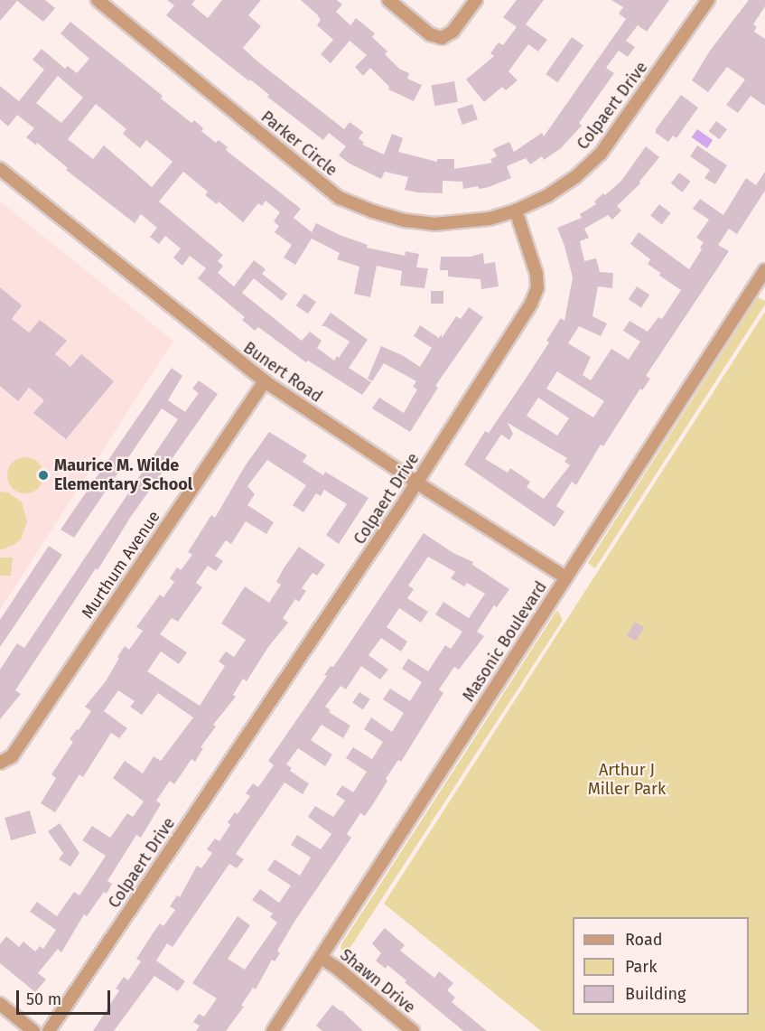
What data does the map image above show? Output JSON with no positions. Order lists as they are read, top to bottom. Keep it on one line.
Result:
{"streets":{"street":["Colpaert Drive","Parker Circle","Bunert Road","Murthum Avenue","Masonic Boulevard","Shawn Drive"]},"crossings":[["Colpaert Drive","Parker Circle"],["Colpaert Drive","Bunert Road"],["Bunert Road","Murthum Avenue"],["Bunert Road","Masonic Boulevard"],["Masonic Boulevard","Shawn Drive"]],"parks":["Arthur J Miller Park"],"places":["Maurice M. Wilde Elementary School"],"legend":["Road","Park","Building"],"scale_bar":"50 m"}
